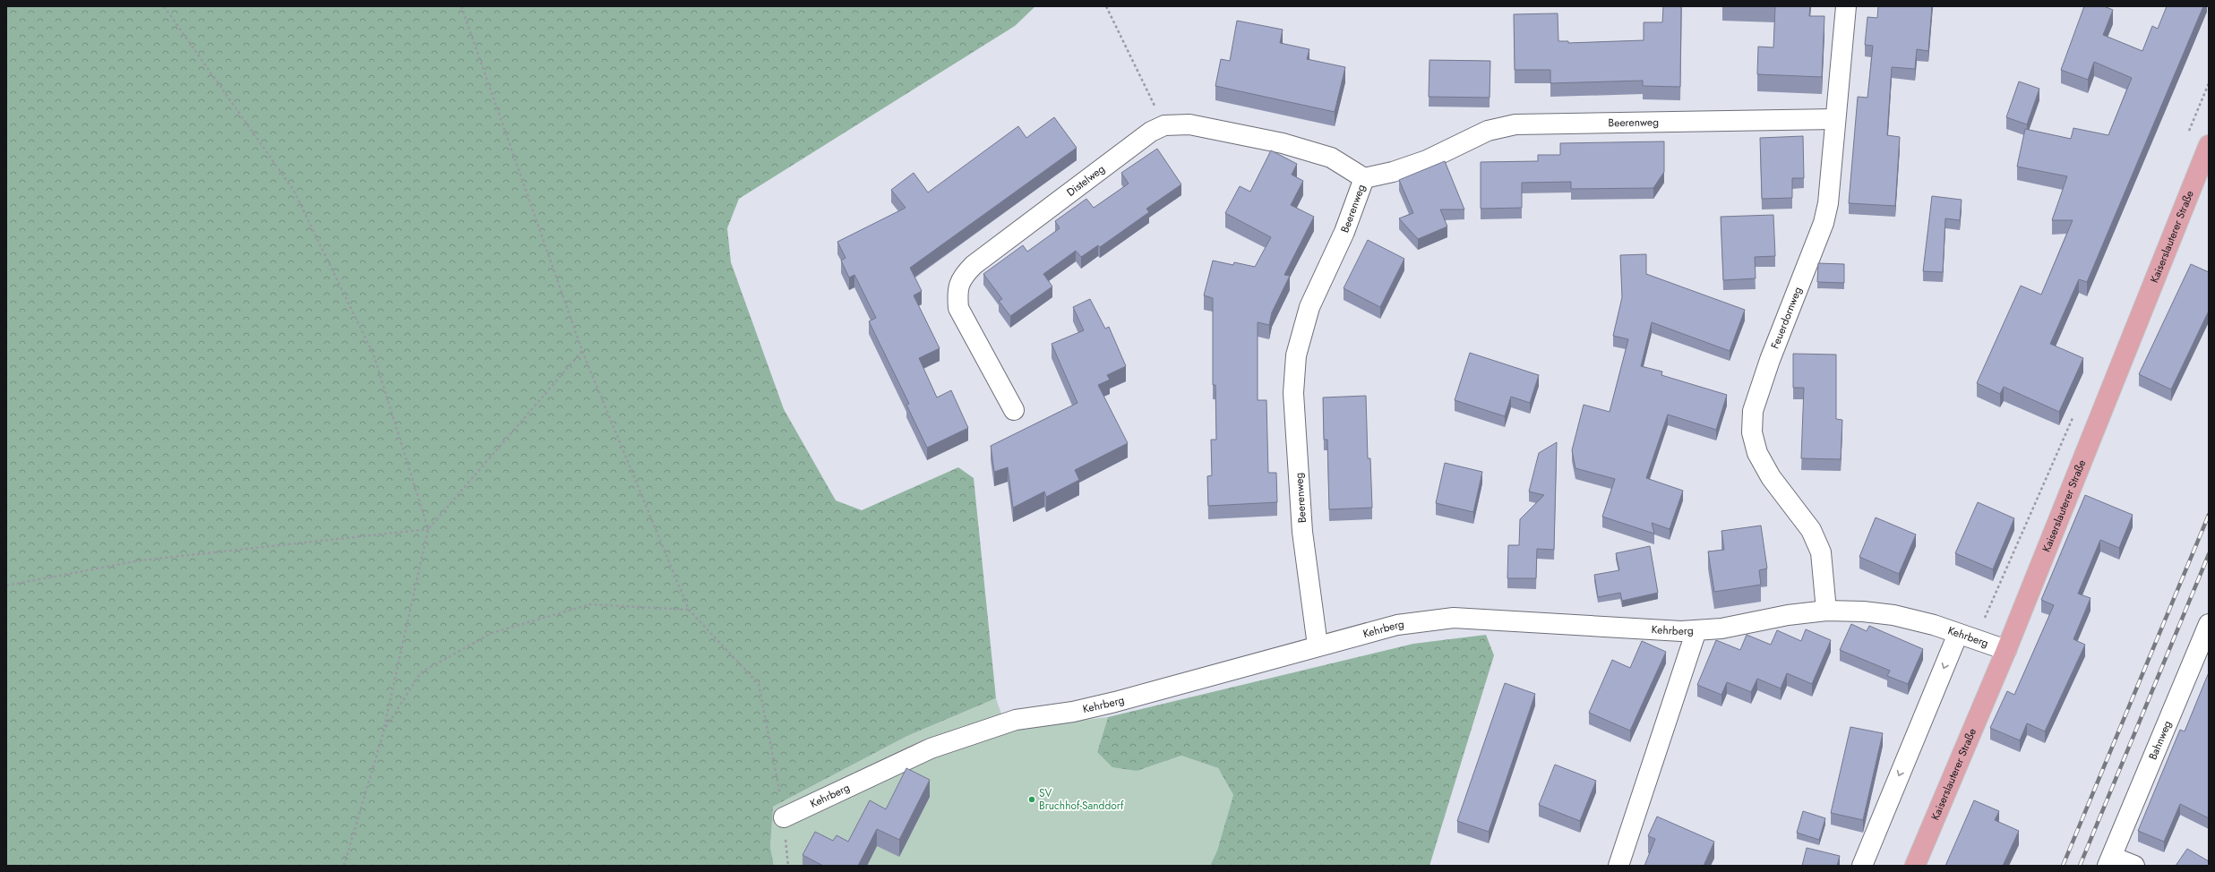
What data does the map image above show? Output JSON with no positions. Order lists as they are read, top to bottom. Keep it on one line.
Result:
{"streets":{"main road":["Kaiserslauterer Straße"],"street":["Beerenweg","Distelweg","Feuerdornweg","Kehrberg","Bahnweg"]},"crossings":[["Beerenweg","Distelweg"],["Beerenweg","Feuerdornweg"],["Beerenweg","Kehrberg"],["Kaiserslauterer Straße","Kehrberg"],["Feuerdornweg","Kehrberg"]],"places":["SV Bruchhof-Sanddorf"]}
